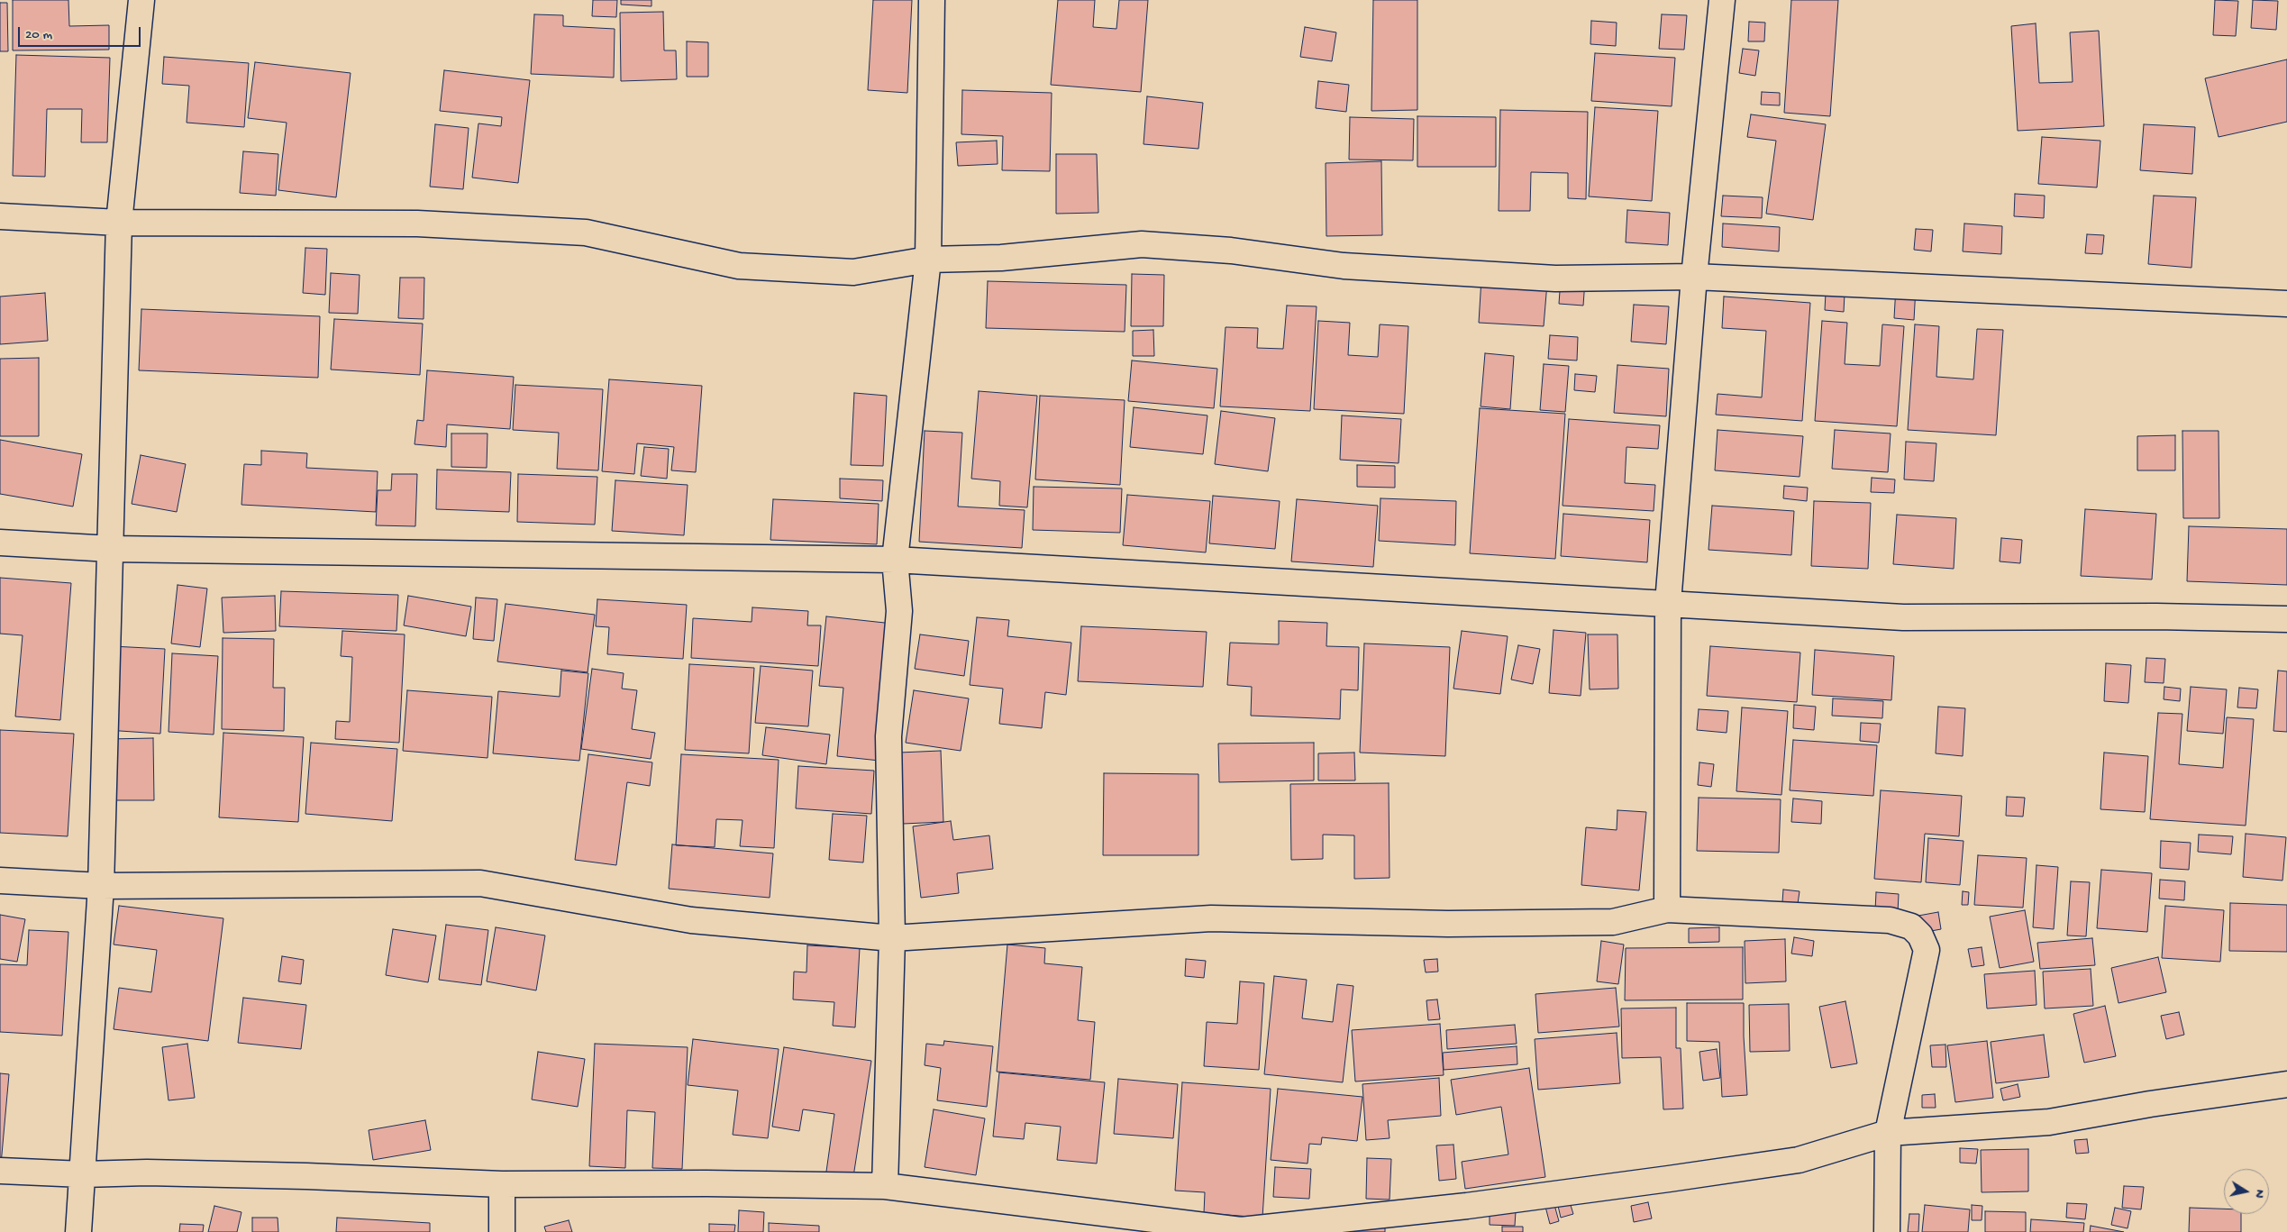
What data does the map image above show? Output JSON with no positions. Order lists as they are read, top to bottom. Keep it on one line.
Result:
{"scale_bar":"20 m","north":"right"}
